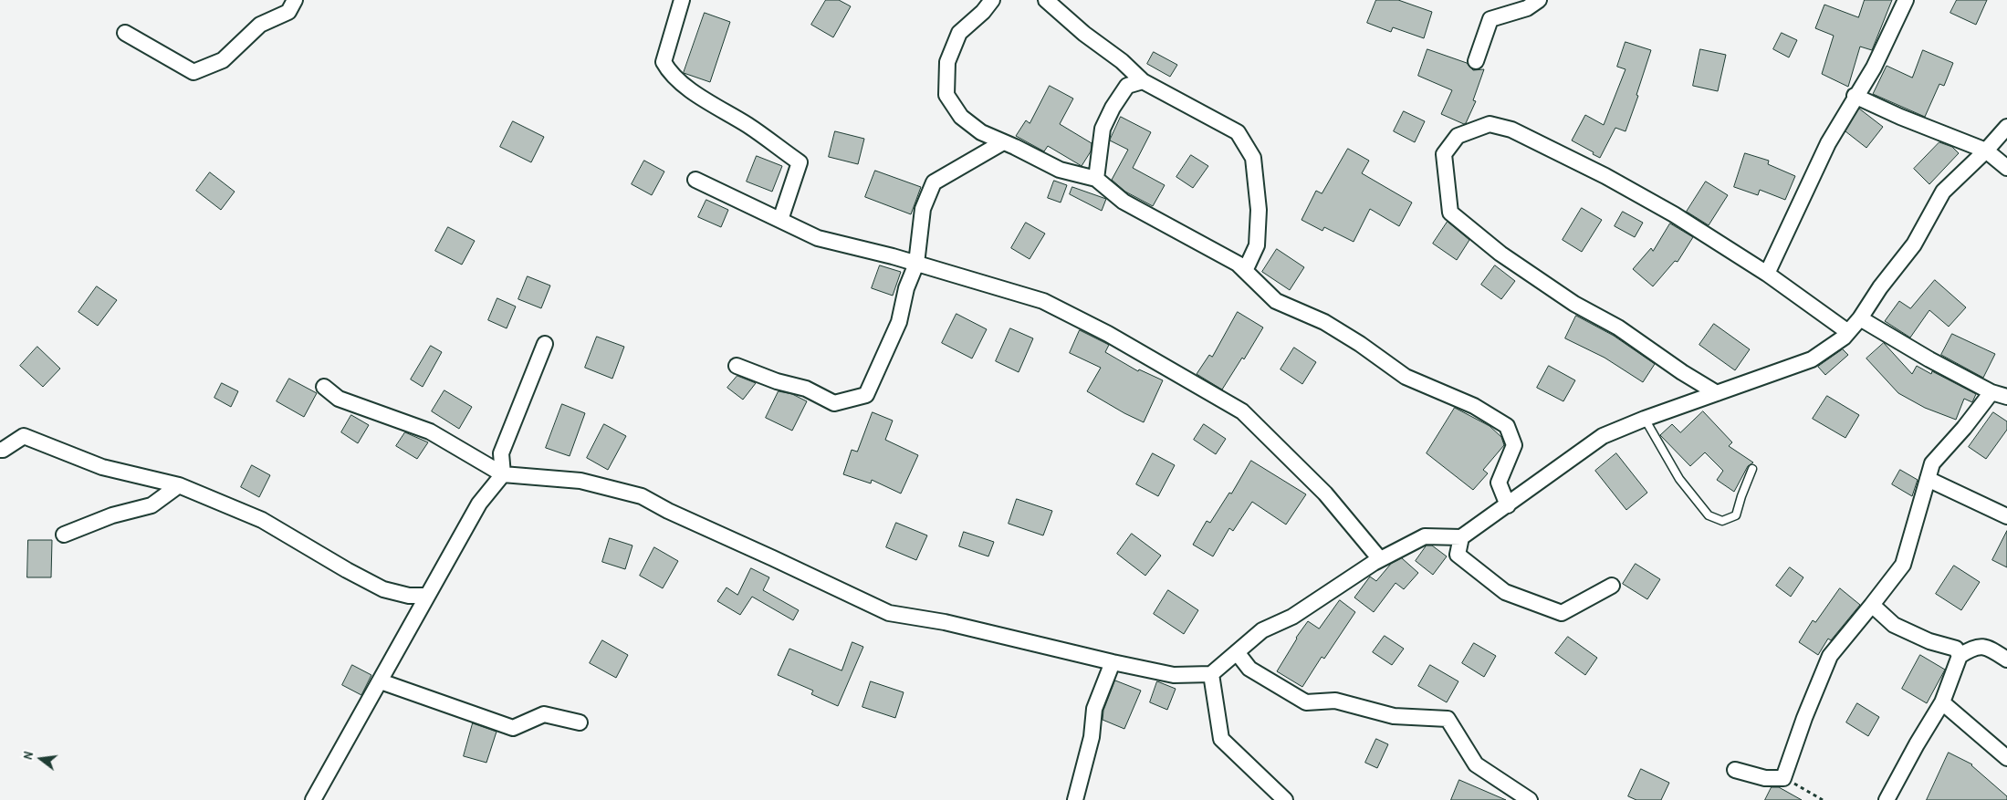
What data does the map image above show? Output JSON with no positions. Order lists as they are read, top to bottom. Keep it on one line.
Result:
{"north":"left"}
